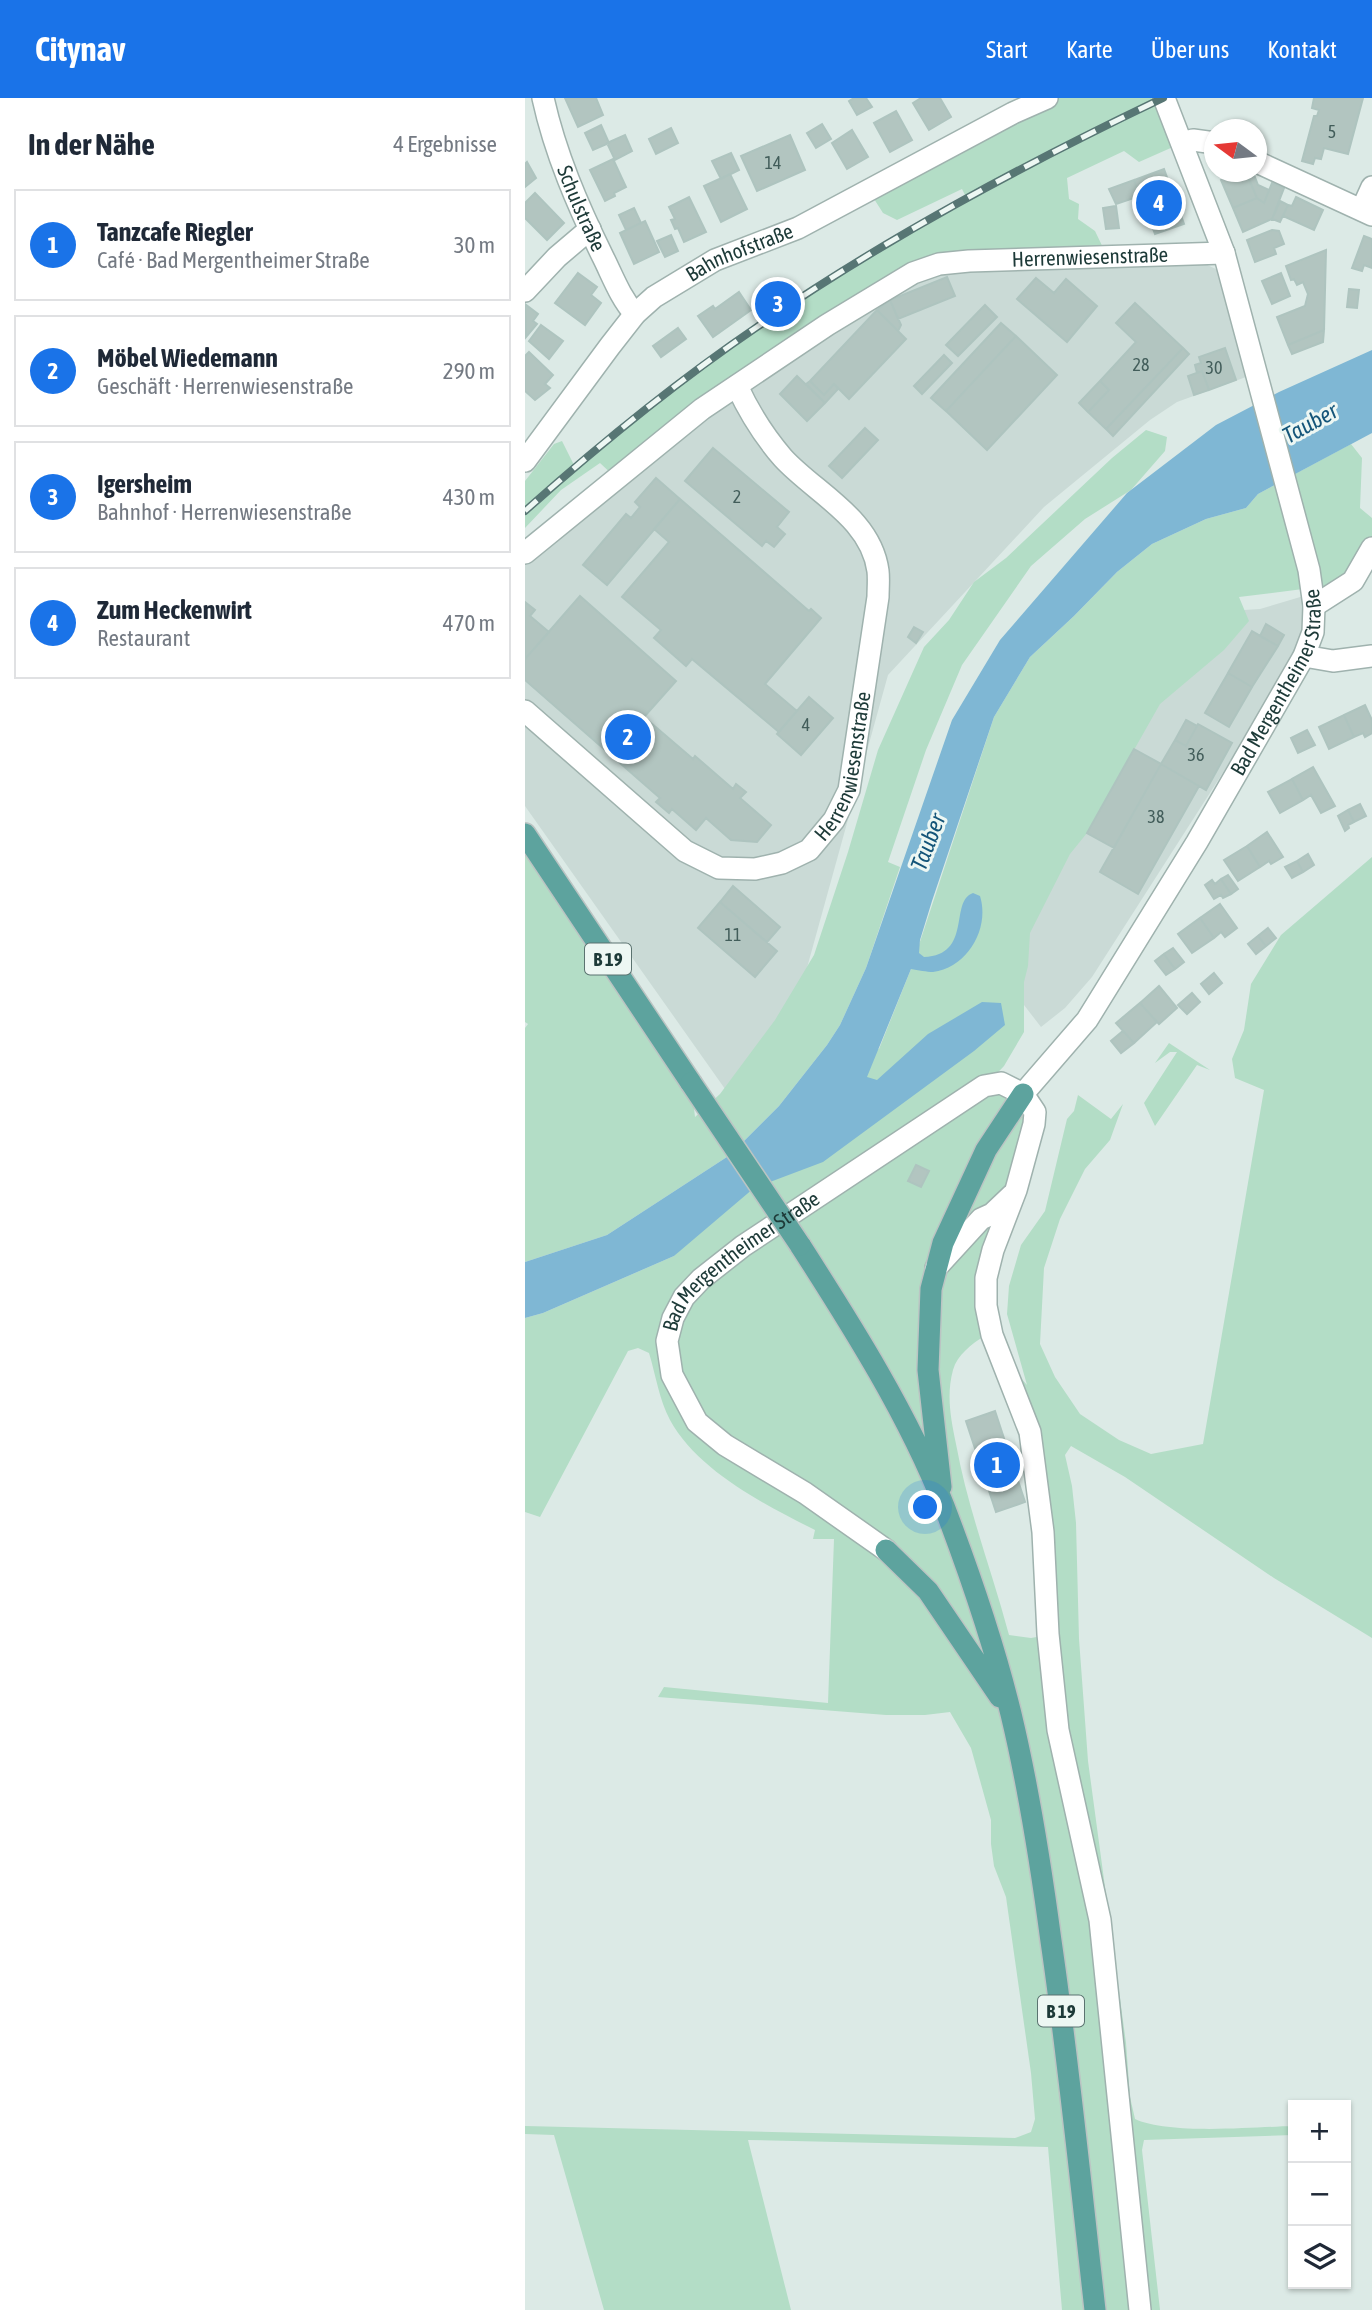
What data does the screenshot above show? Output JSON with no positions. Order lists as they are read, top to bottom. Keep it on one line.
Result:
{"streets":{"main road":["B 19"],"street":["Schulstraße","Bahnhofstraße","Herrenwiesenstraße","Bad Mergentheimer Straße"]},"crossings":[["Schulstraße","Bahnhofstraße"],["Herrenwiesenstraße","Bad Mergentheimer Straße"]],"water":["Tauber"],"house_numbers":["5","14","28","30","2","4","36","38","11"],"north":"left","page":{"header":"Citynav","nav":["Start","Karte","Über uns","Kontakt"],"heading":["In der Nähe","4 Ergebnisse"],"pins":["4","3","2","1"],"list":[{"mark":"1","name":"Tanzcafe Riegler","note":"Café · Bad Mergentheimer Straße","value":"30 m"},{"mark":"2","name":"Möbel Wiedemann","note":"Geschäft · Herrenwiesenstraße","value":"290 m"},{"mark":"3","name":"Igersheim","note":"Bahnhof · Herrenwiesenstraße","value":"430 m"},{"mark":"4","name":"Zum Heckenwirt","note":"Restaurant","value":"470 m"}],"map_buttons":["+","−"]}}
